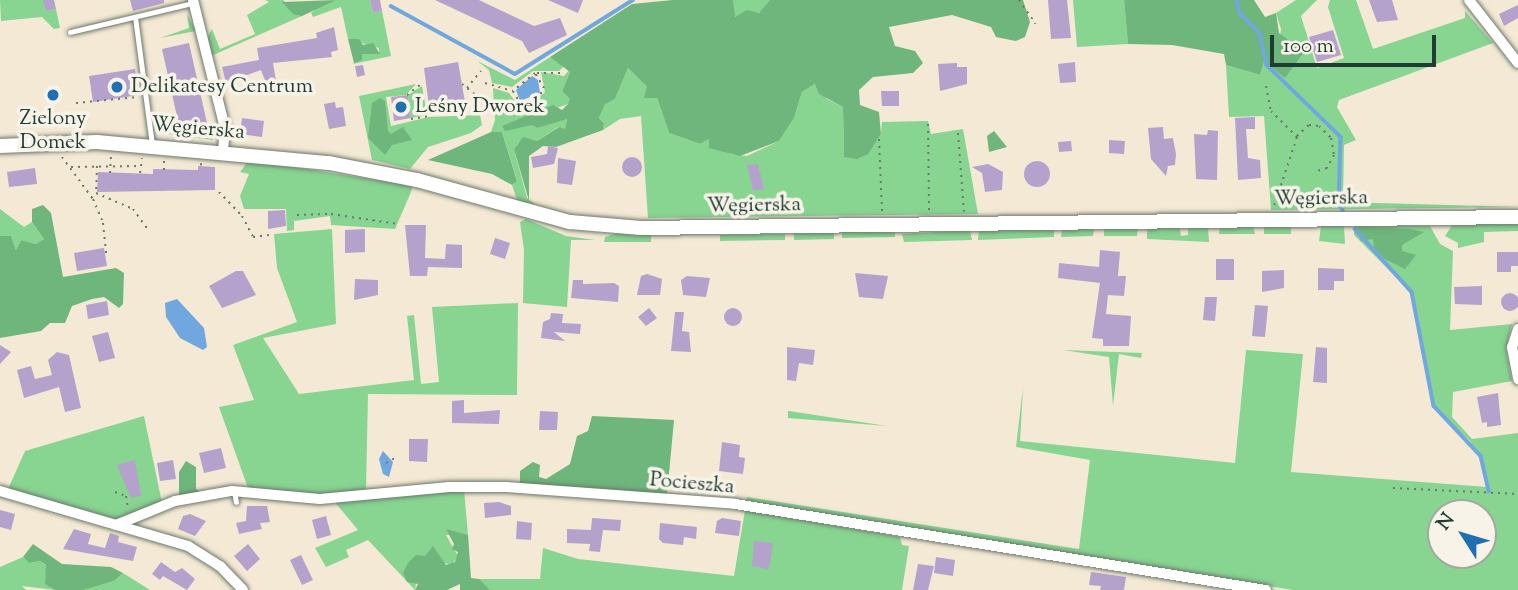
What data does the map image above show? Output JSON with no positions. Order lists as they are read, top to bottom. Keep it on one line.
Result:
{"streets":{"main road":["Węgierska"],"street":["Pocieszka"]},"places":["Delikatesy Centrum","Zielony Domek","Leśny Dworek"],"scale_bar":"100 m","north":"top left"}
